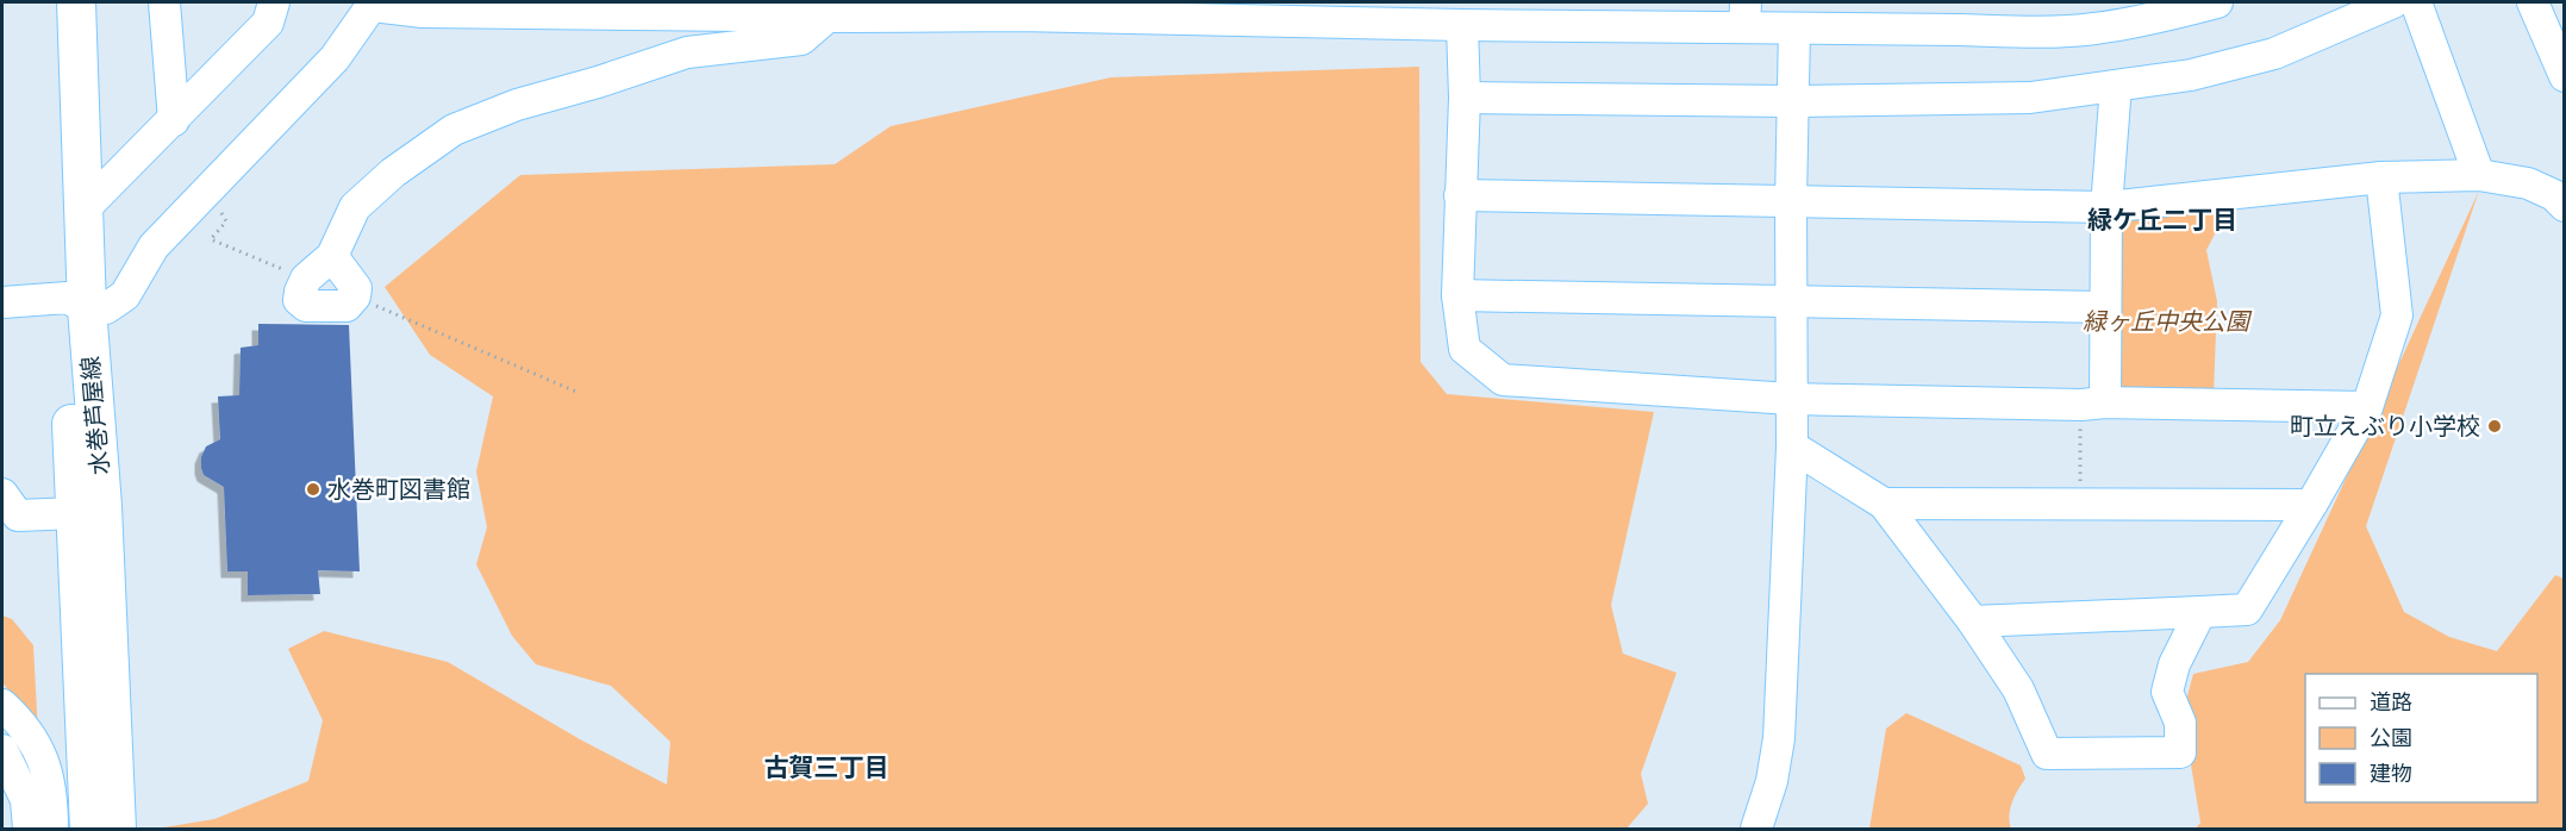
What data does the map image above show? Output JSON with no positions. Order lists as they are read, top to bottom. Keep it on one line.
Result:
{"streets":{"main road":["水巻芦屋線"]},"districts":["緑ケ丘二丁目","古賀三丁目"],"parks":["緑ヶ丘中央公園"],"places":["町立えぶり小学校","水巻町図書館"],"legend":["道路","公園","建物"]}
